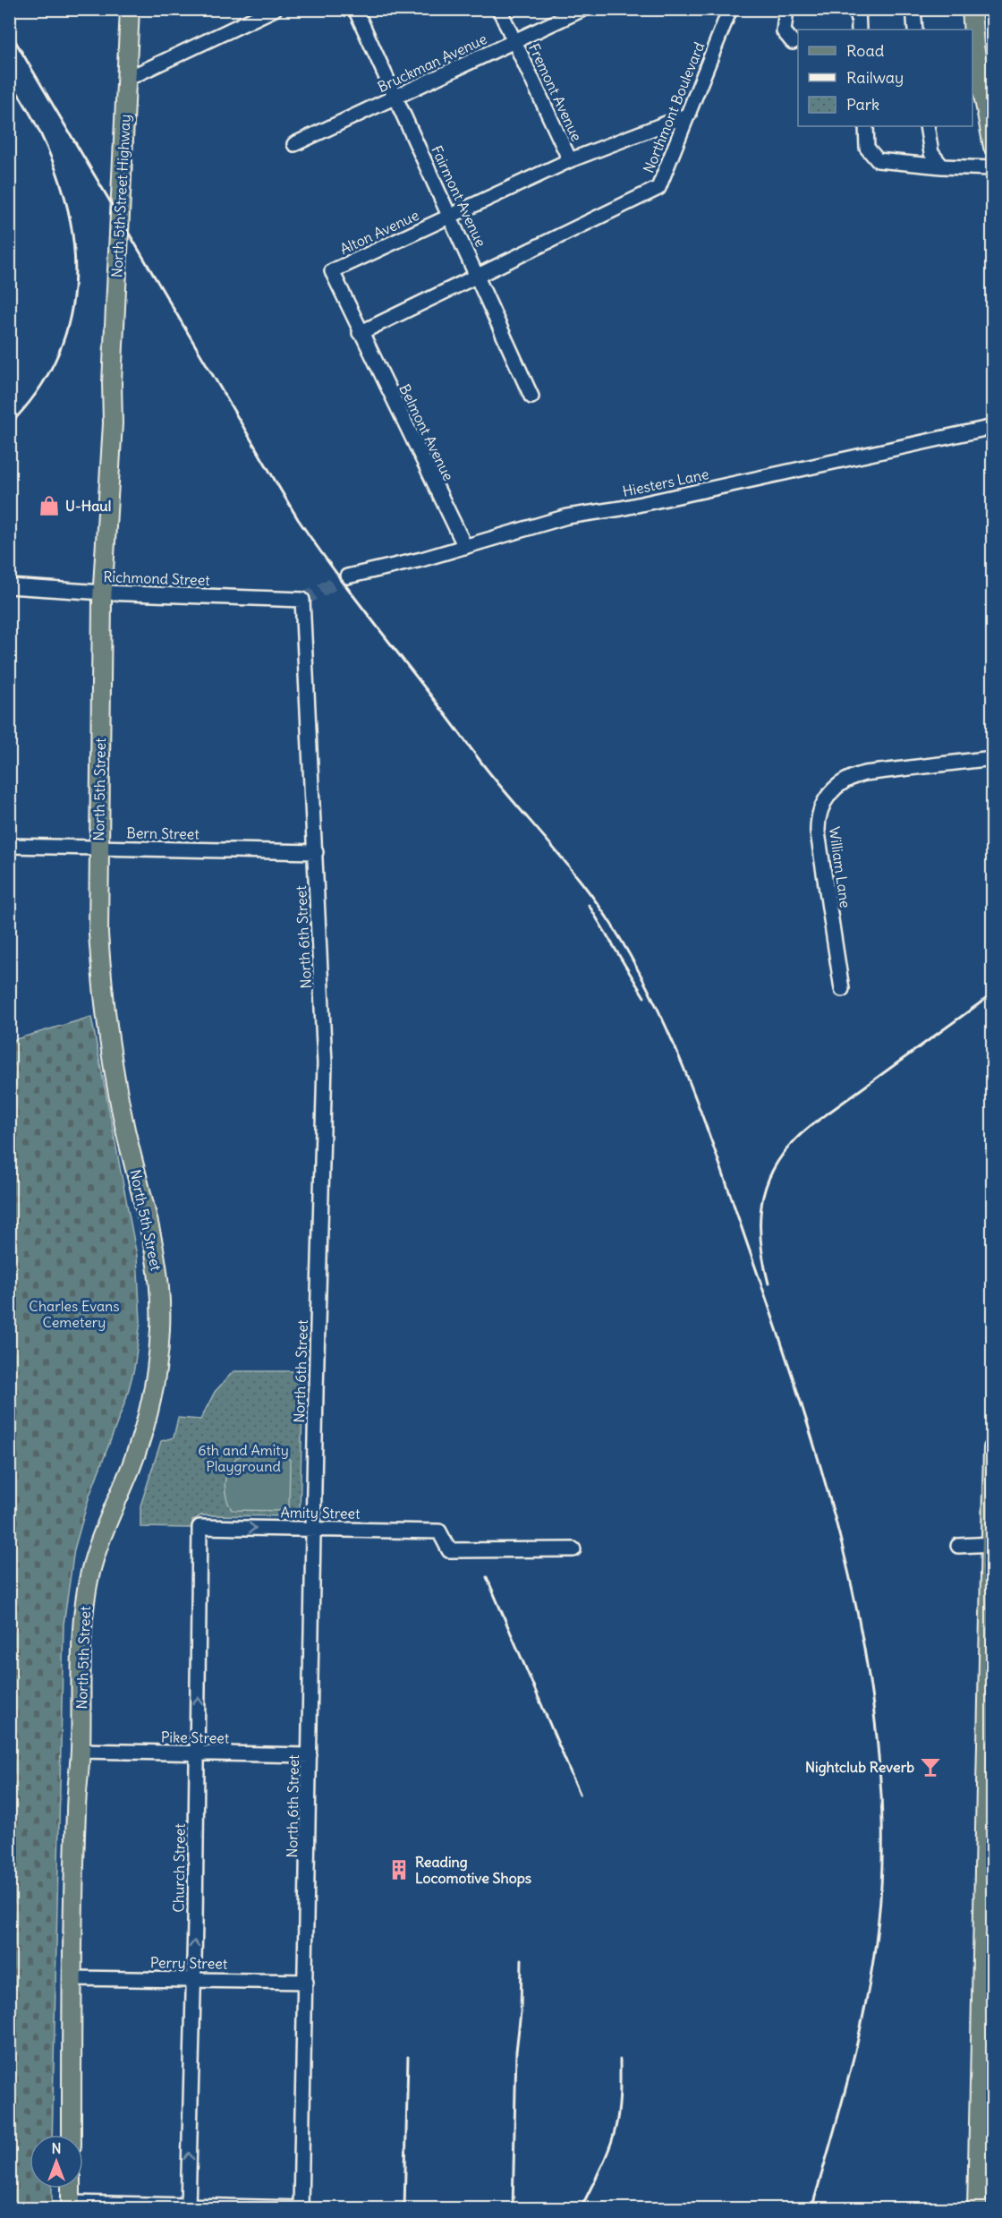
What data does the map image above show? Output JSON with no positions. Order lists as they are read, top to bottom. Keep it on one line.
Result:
{"streets":{"main road":["North 5th Street Highway","North 5th Street"],"street":["Bruckman Avenue","Fremont Avenue","Northmont Boulevard","Fairmont Avenue","Alton Avenue","Belmont Avenue","Hiesters Lane","Richmond Street","Bern Street","William Lane","North 6th Street","Amity Street","Pike Street","Church Street","Perry Street"]},"crossings":[["Bruckman Avenue","Fremont Avenue"],["Bruckman Avenue","Fairmont Avenue"],["Fremont Avenue","Alton Avenue"],["Northmont Boulevard","Fairmont Avenue"],["Northmont Boulevard","Alton Avenue"],["North 5th Street Highway","North 5th Street"],["Fairmont Avenue","Alton Avenue"],["Alton Avenue","Belmont Avenue"],["Belmont Avenue","Hiesters Lane"],["Richmond Street","North 5th Street"],["Richmond Street","North 6th Street"],["North 5th Street","Bern Street"],["North 5th Street","Pike Street"],["North 5th Street","Perry Street"],["Bern Street","North 6th Street"],["North 6th Street","Amity Street"],["North 6th Street","Pike Street"],["North 6th Street","Perry Street"],["Amity Street","Church Street"],["Pike Street","Church Street"],["Church Street","Perry Street"]],"one_way":["Church Street"],"parks":["Charles Evans Cemetery","6th and Amity Playground"],"places":{"shop":["U-Haul"],"bar":["Nightclub Reverb"],"building":["Reading Locomotive Shops"]},"legend":["Road","Railway","Park"],"north":"top"}
